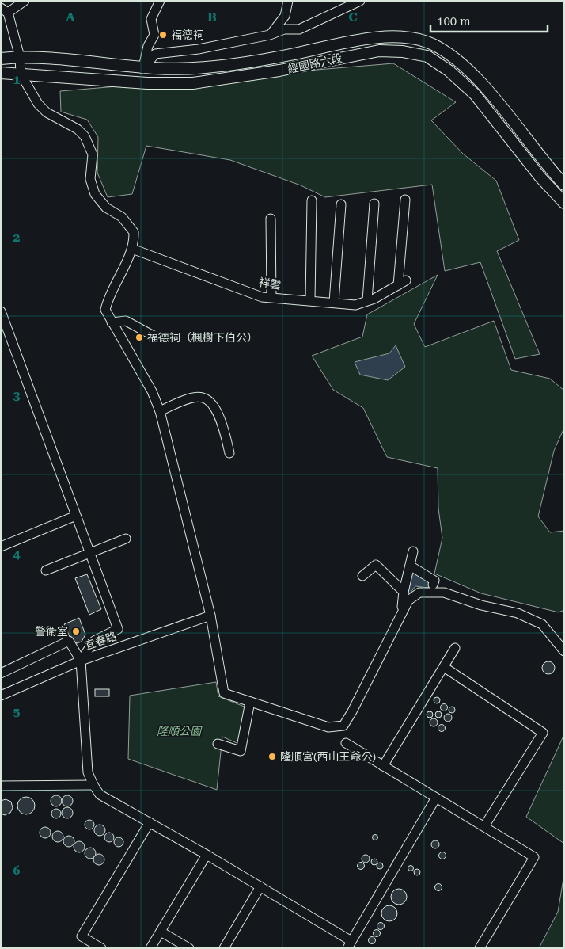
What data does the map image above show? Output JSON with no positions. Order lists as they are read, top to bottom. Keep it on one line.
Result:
{"streets":{"main road":["經國路六段"],"street":["祥雲","宜春路"]},"parks":["隆順公園"],"places":["福德祠","福德祠（楓樹下伯公）","警衛室","隆順宮(西山王爺公)"],"scale_bar":"100 m","grid":{"columns":["A","B","C"],"rows":["1","2","3","4","5","6"]}}
